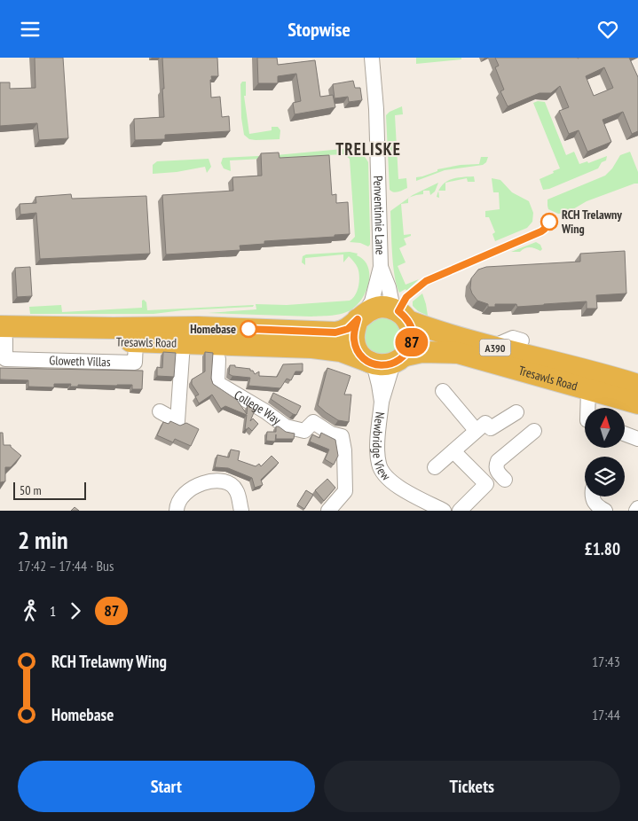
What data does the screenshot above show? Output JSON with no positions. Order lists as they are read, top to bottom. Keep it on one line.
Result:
{"streets":{"highway":["Tresawls Road","A390"],"street":["Penventinnie Lane","College Way","Newbridge View"]},"crossings":[["Penventinnie Lane","Tresawls Road"],["Penventinnie Lane","A390"],["Tresawls Road","A390"],["Tresawls Road","Newbridge View"]],"districts":["TRELISKE"],"places":["RCH Trelawny Wing","Homebase"],"lines":["bus line 87"],"scale_bar":"50 m","north":"top","page":{"header":"Stopwise","on_map":"87","scale":"50 m","heading":["2 min","17:42 – 17:44 · Bus","£1.80"],"legs":["1","87"],"list":[{"name":"RCH Trelawny Wing","value":"17:43"},{"name":"Homebase","value":"17:44"}],"buttons":["Start","Tickets"]}}
